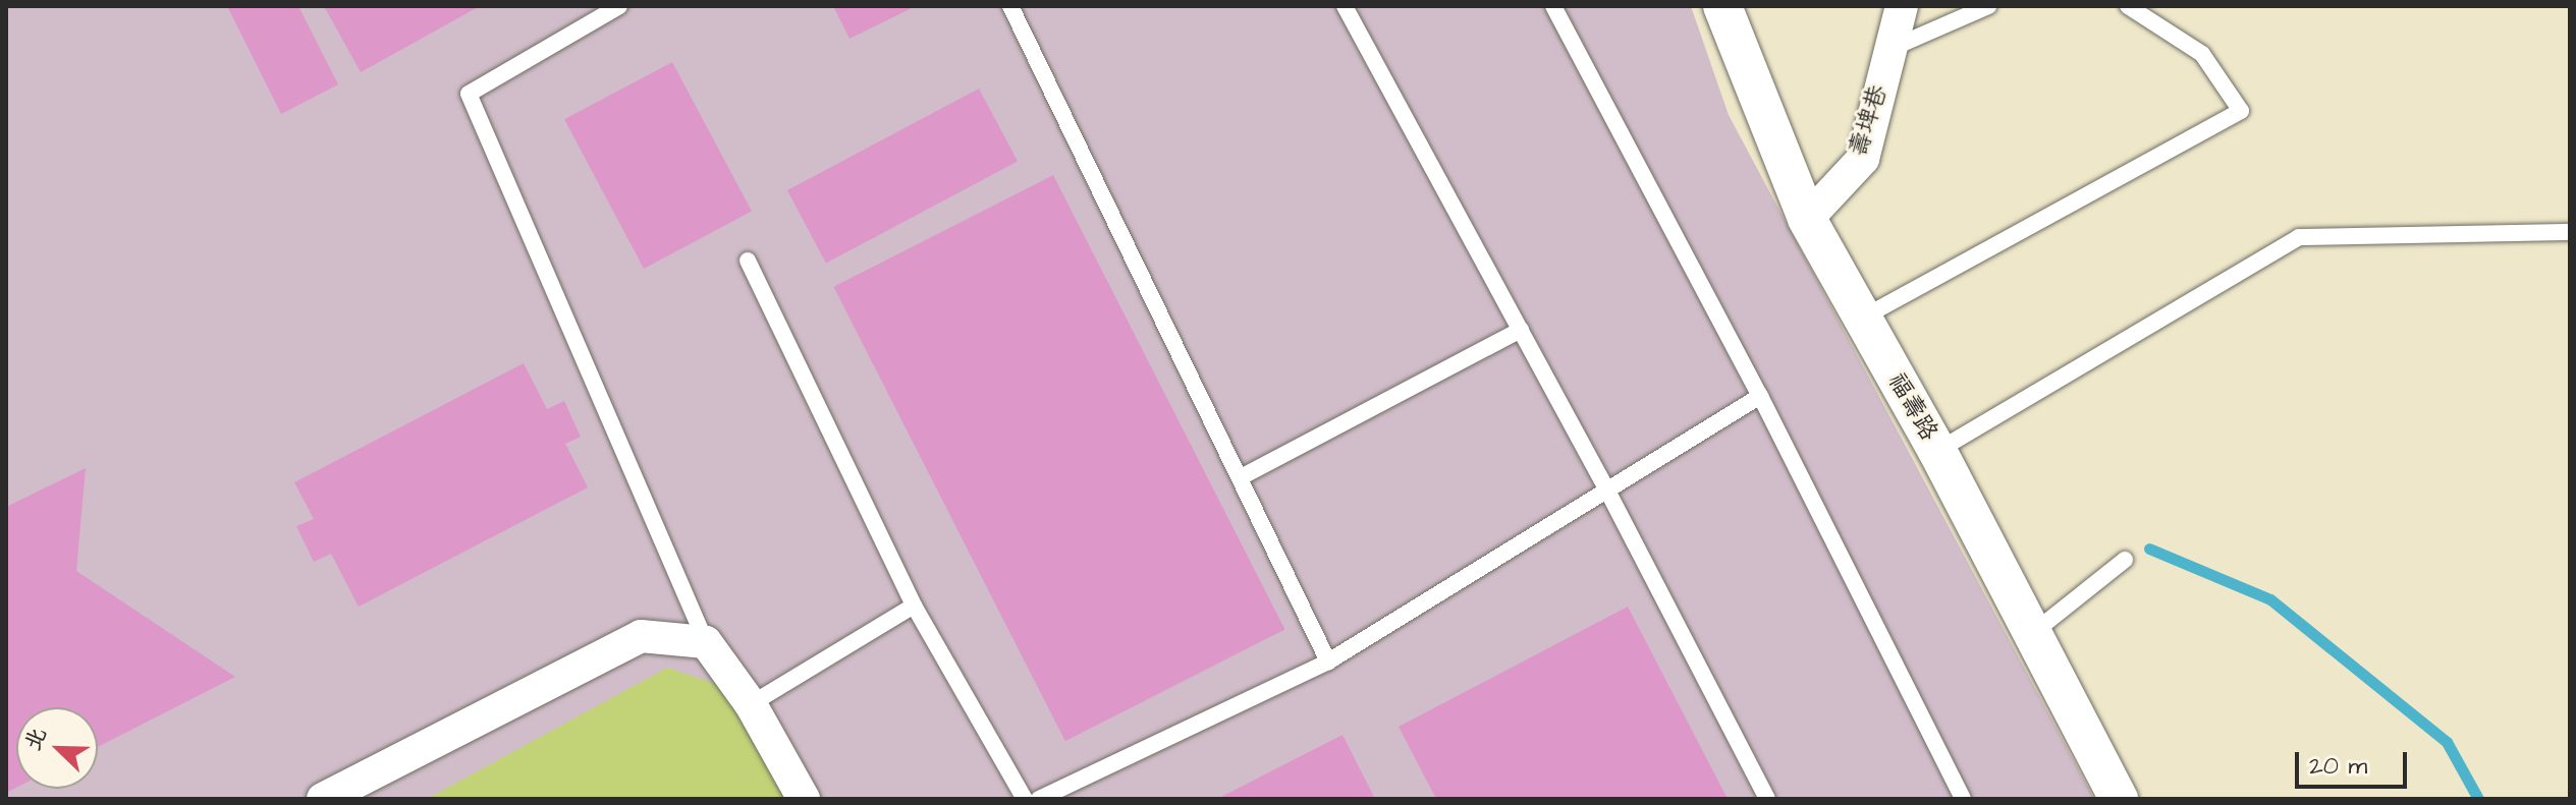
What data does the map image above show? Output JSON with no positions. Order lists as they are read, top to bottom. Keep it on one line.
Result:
{"streets":{"street":["壽埤巷","福壽路"]},"crossings":[["壽埤巷","福壽路"]],"scale_bar":"20 m","north":"top left"}
